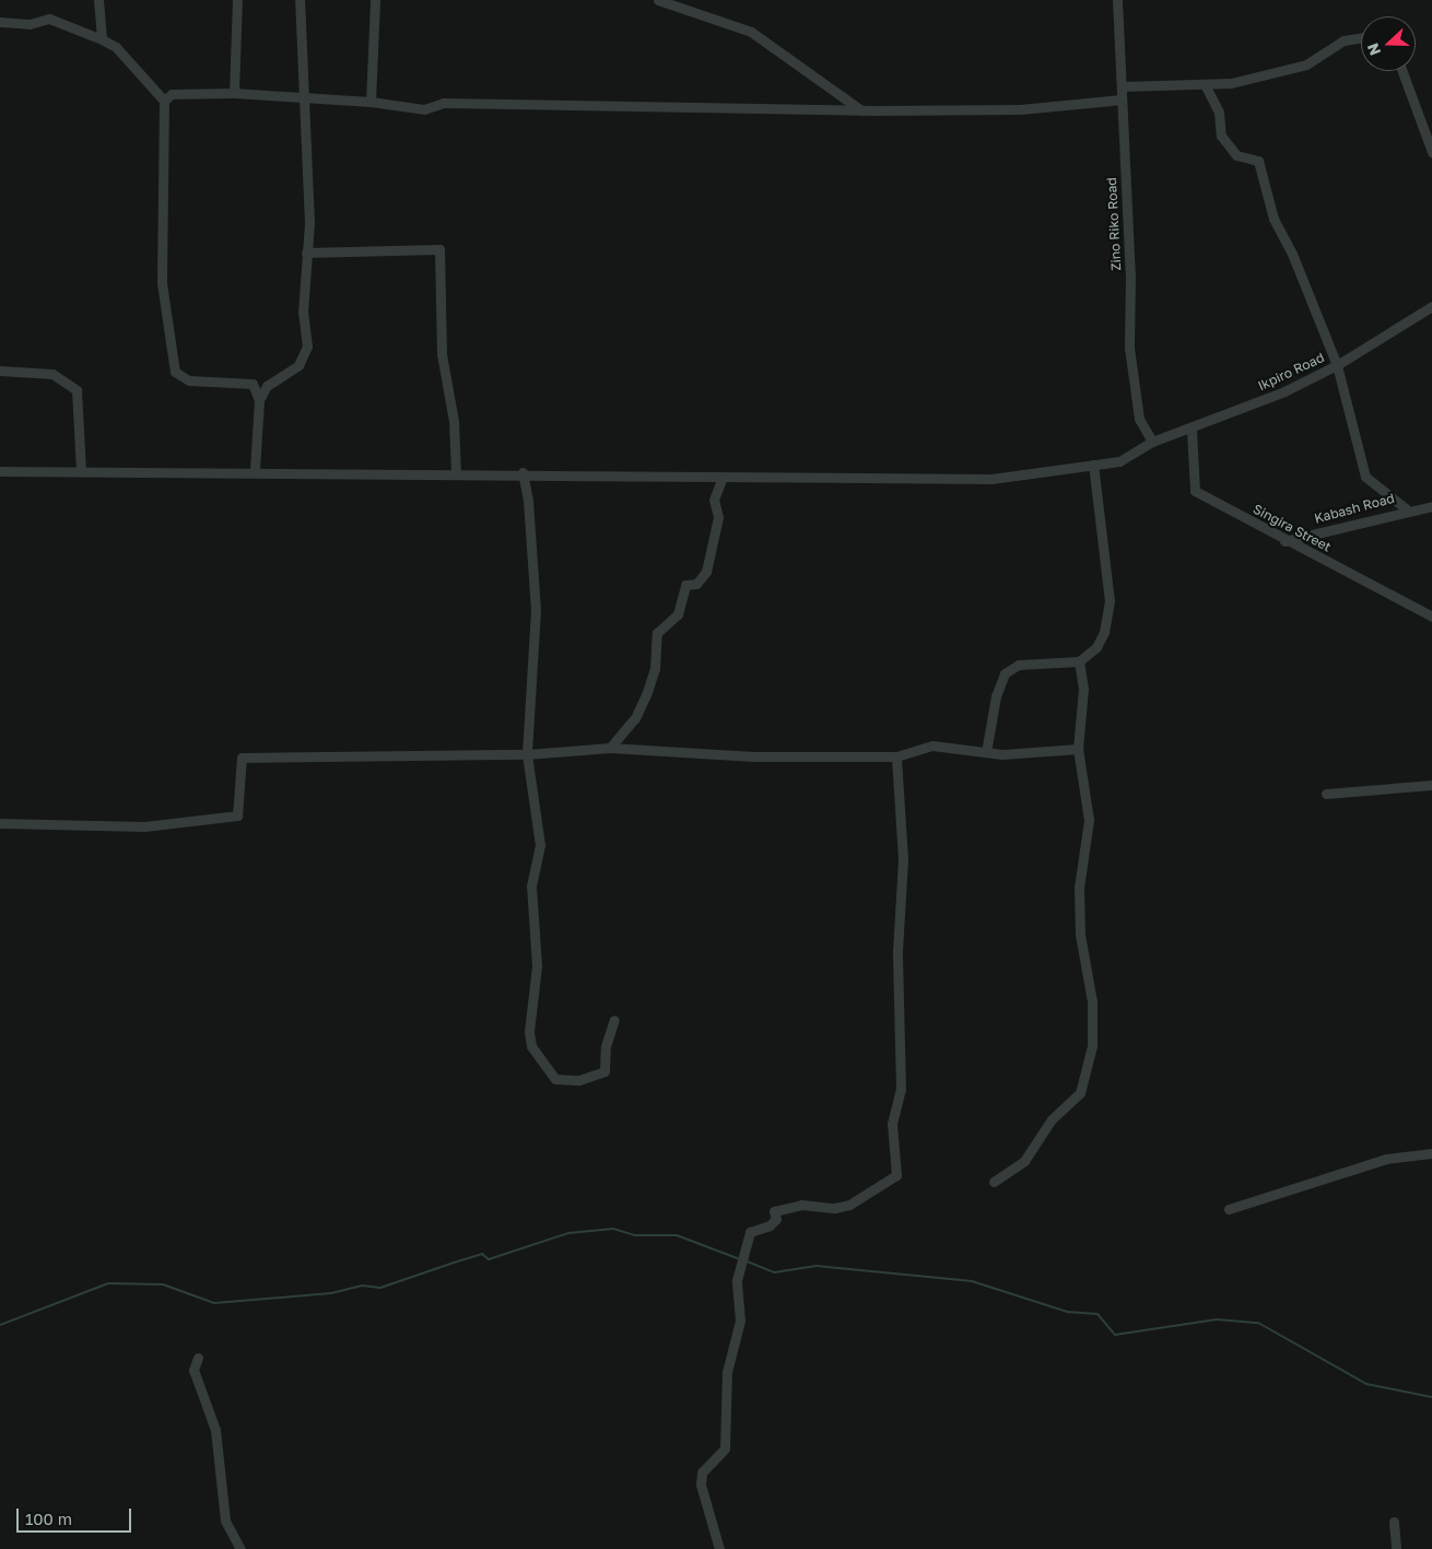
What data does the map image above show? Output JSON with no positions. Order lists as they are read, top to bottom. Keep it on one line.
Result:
{"streets":{"street":["Zino Riko Road","Ikpiro Road","Kabash Road","Singira Street"]},"crossings":[["Zino Riko Road","Ikpiro Road"],["Ikpiro Road","Singira Street"],["Kabash Road","Singira Street"]],"scale_bar":"100 m","north":"left"}
